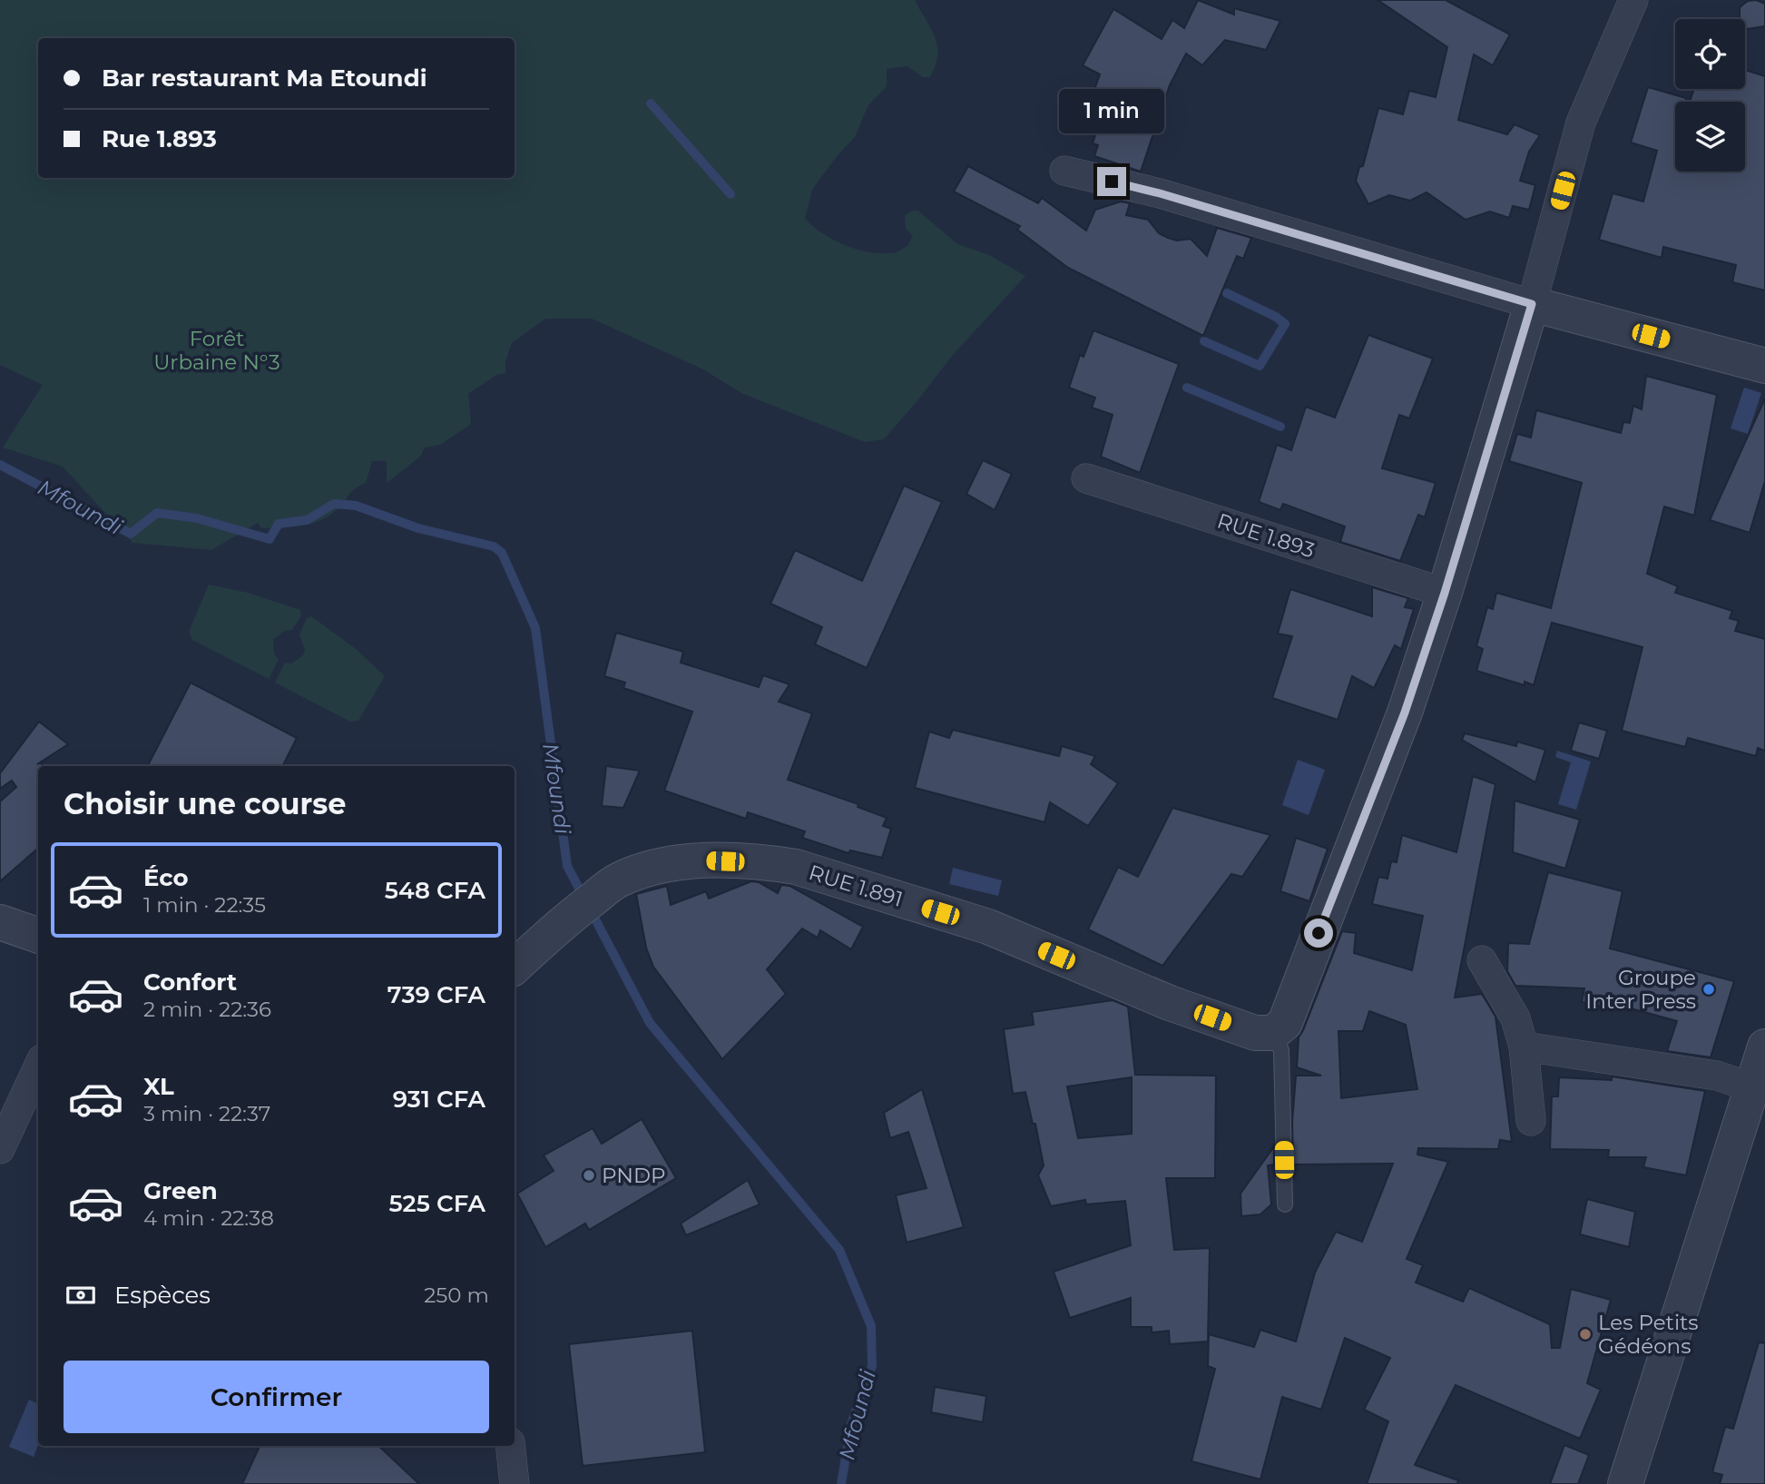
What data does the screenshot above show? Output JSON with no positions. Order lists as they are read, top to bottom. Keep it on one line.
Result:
{"streets":{"street":["RUE 1.893","RUE 1.891"]},"water":["Mfoundi"],"parks":["Forêt Urbaine N°3"],"places":["Groupe Inter Press","PNDP","Les Petits Gédéons"],"page":{"banner":["Bar restaurant Ma Etoundi","Rue 1.893"],"bubble":"1 min","heading":"Choisir une course","list":[{"name":"Éco","note":"1 min · 22:35","value":"548 CFA"},{"name":"Confort","note":"2 min · 22:36","value":"739 CFA"},{"name":"XL","note":"3 min · 22:37","value":"931 CFA"},{"name":"Green","note":"4 min · 22:38","value":"525 CFA"}],"pay":["Espèces","250 m"],"buttons":"Confirmer"}}
